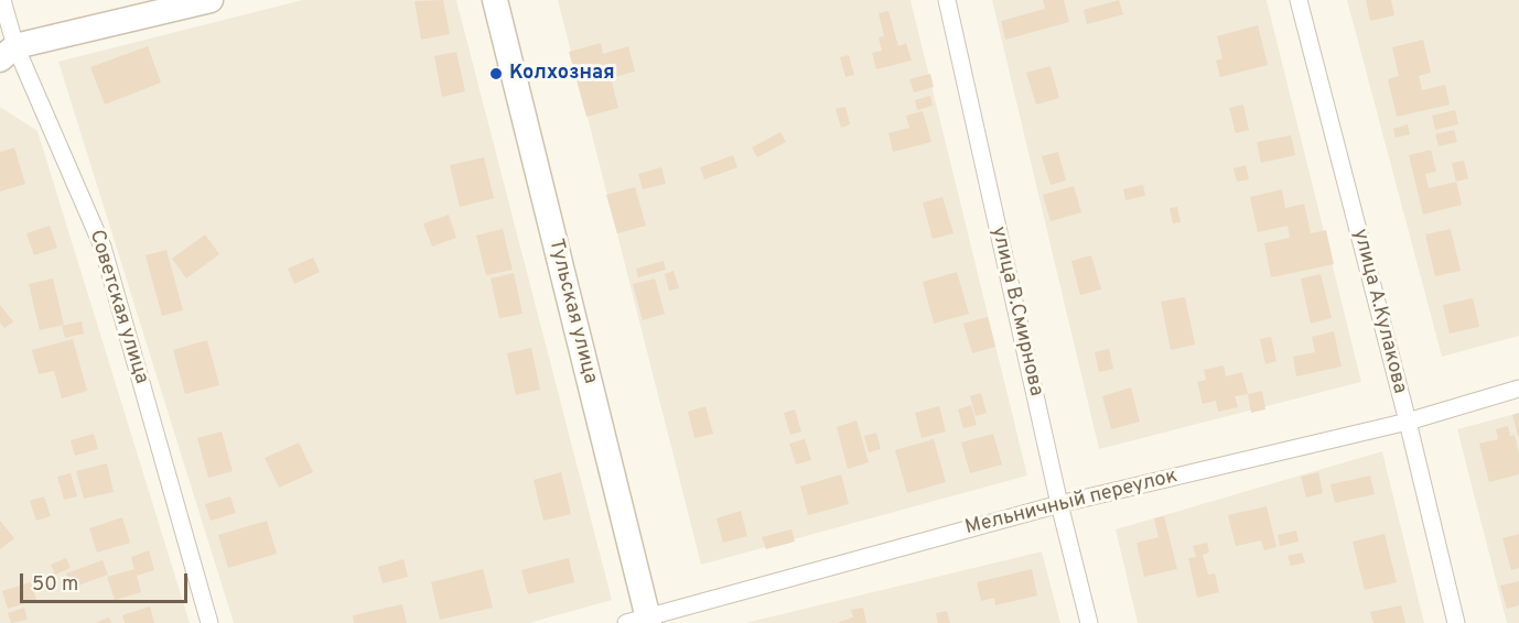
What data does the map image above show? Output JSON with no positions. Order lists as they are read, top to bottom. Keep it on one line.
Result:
{"streets":{"main road":["Тульская улица"],"street":["Советская улица","улица В.Смирнова","улица А.Кулакова","Мельничный переулок"]},"crossings":[["Тульская улица","Мельничный переулок"],["улица В.Смирнова","Мельничный переулок"],["улица А.Кулакова","Мельничный переулок"]],"places":["Колхозная"],"scale_bar":"50 m"}
